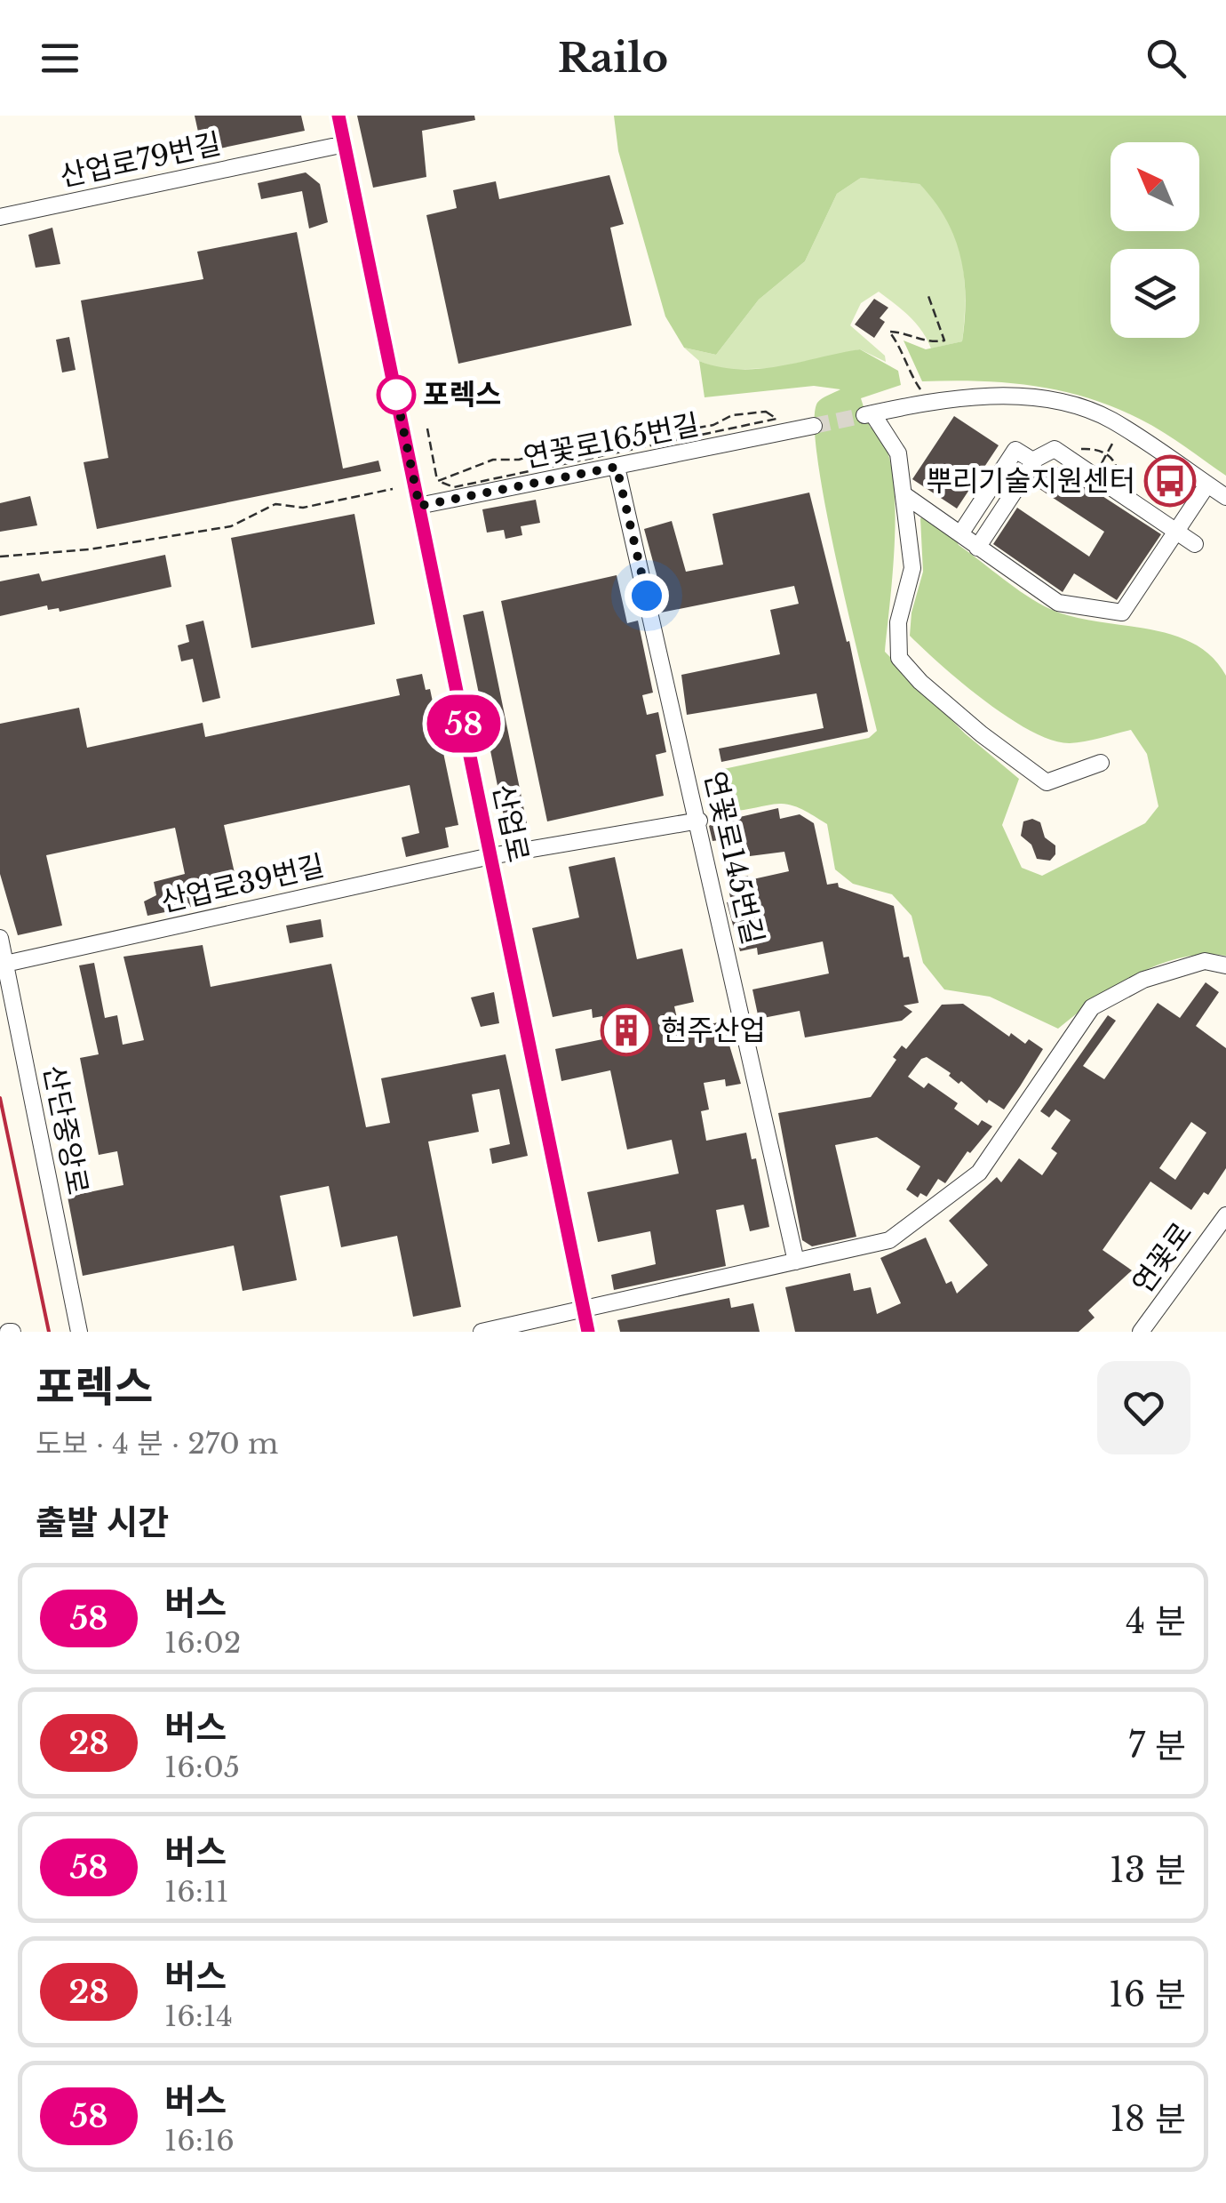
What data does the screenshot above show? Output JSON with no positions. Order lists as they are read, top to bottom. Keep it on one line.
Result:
{"streets":{"street":["산업로79번길","연꽃로165번길","산업로","연꽃로145번길","산업로39번길","산단중앙로","연꽃로"]},"crossings":[["산업로79번길","산업로"],["연꽃로165번길","산업로"],["연꽃로165번길","연꽃로145번길"],["산업로","산업로39번길"],["연꽃로145번길","산업로39번길"],["산업로39번길","산단중앙로"]],"places":{"other":["포렉스"],"bus stop":["뿌리기술지원센터"],"building":["현주산업"]},"lines":["bus line 58"],"north":"top left","page":{"header":"Railo","on_map":"58","heading":[["포렉스","도보 · 4 분 · 270 m"],"출발 시간"],"list":[{"mark":"58","name":"버스","note":"16:02","value":"4 분"},{"mark":"28","name":"버스","note":"16:05","value":"7 분"},{"mark":"58","name":"버스","note":"16:11","value":"13 분"},{"mark":"28","name":"버스","note":"16:14","value":"16 분"},{"mark":"58","name":"버스","note":"16:16","value":"18 분"}]}}
